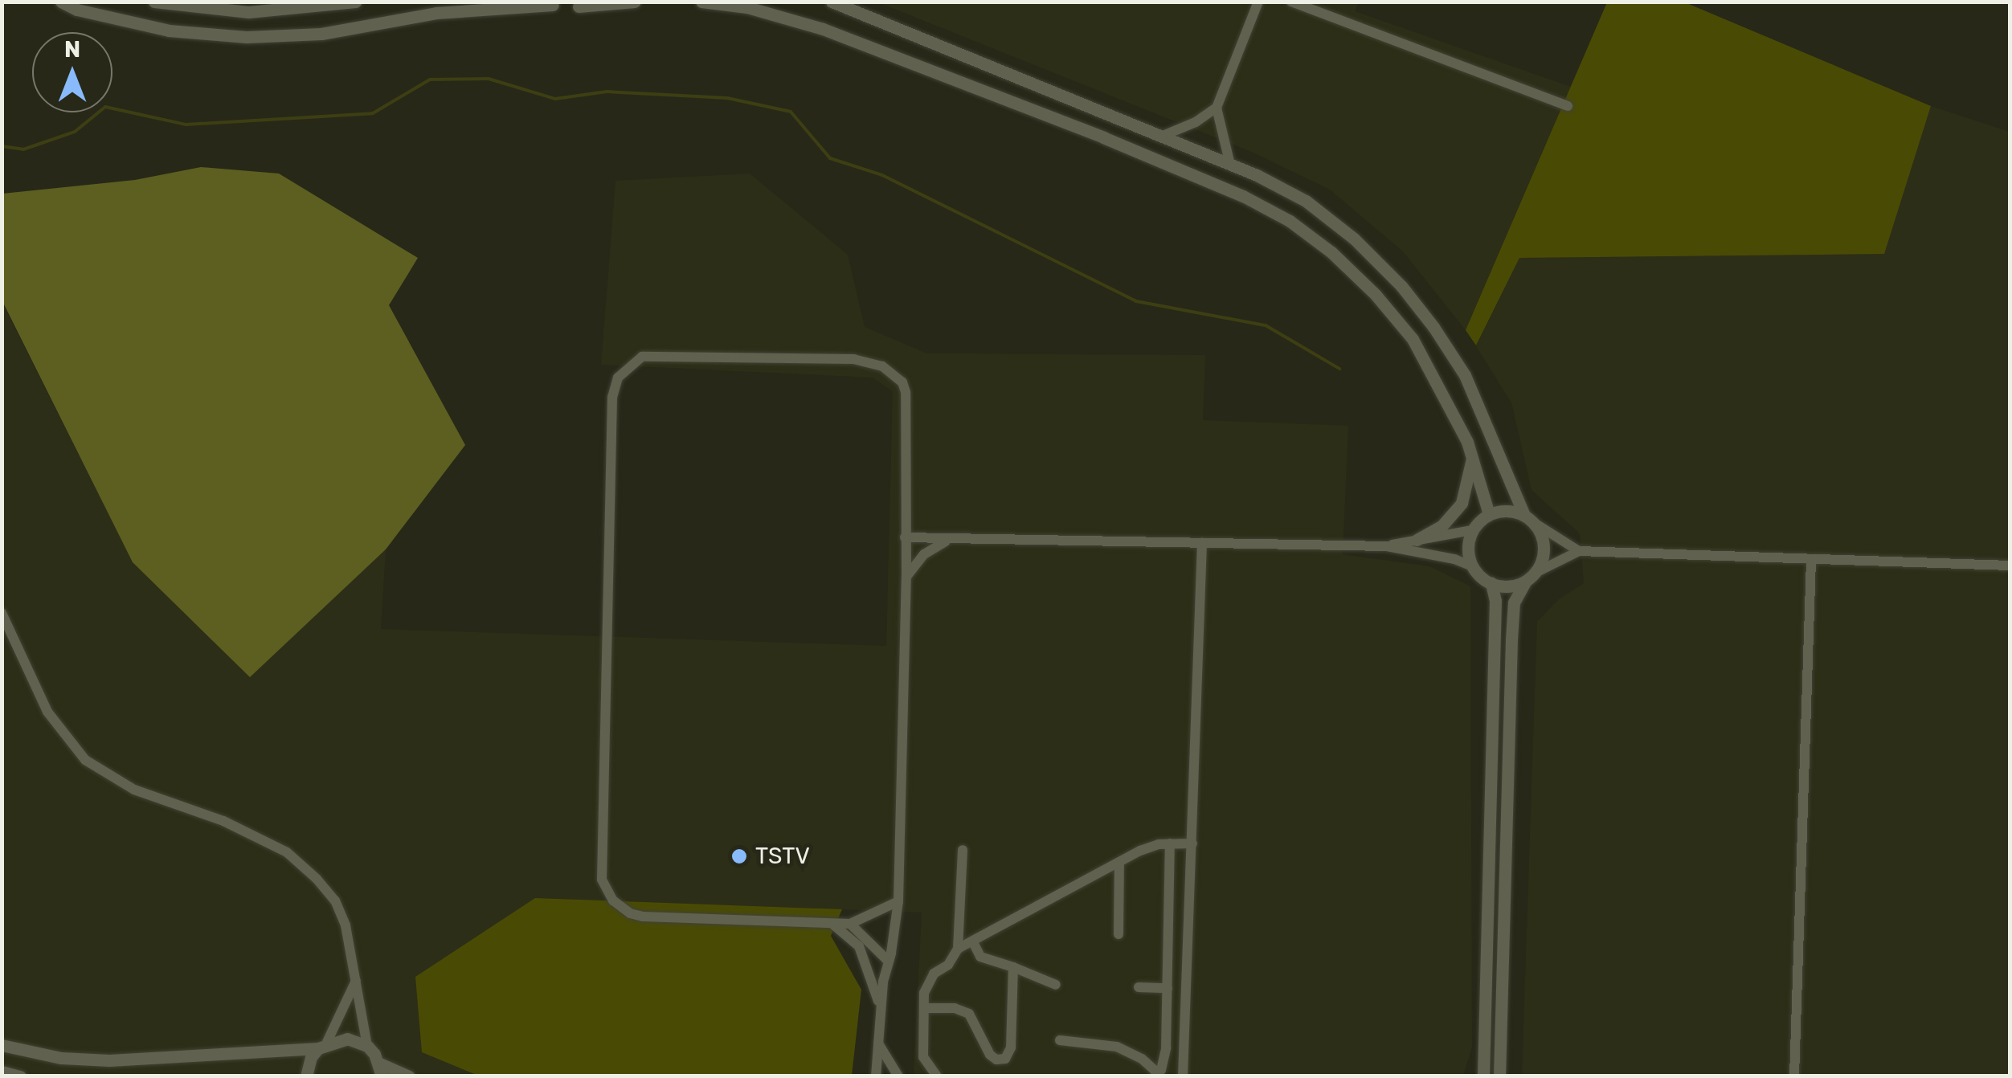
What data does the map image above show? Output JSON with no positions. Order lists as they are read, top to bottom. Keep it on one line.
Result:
{"places":["TSTV"],"north":"top"}
